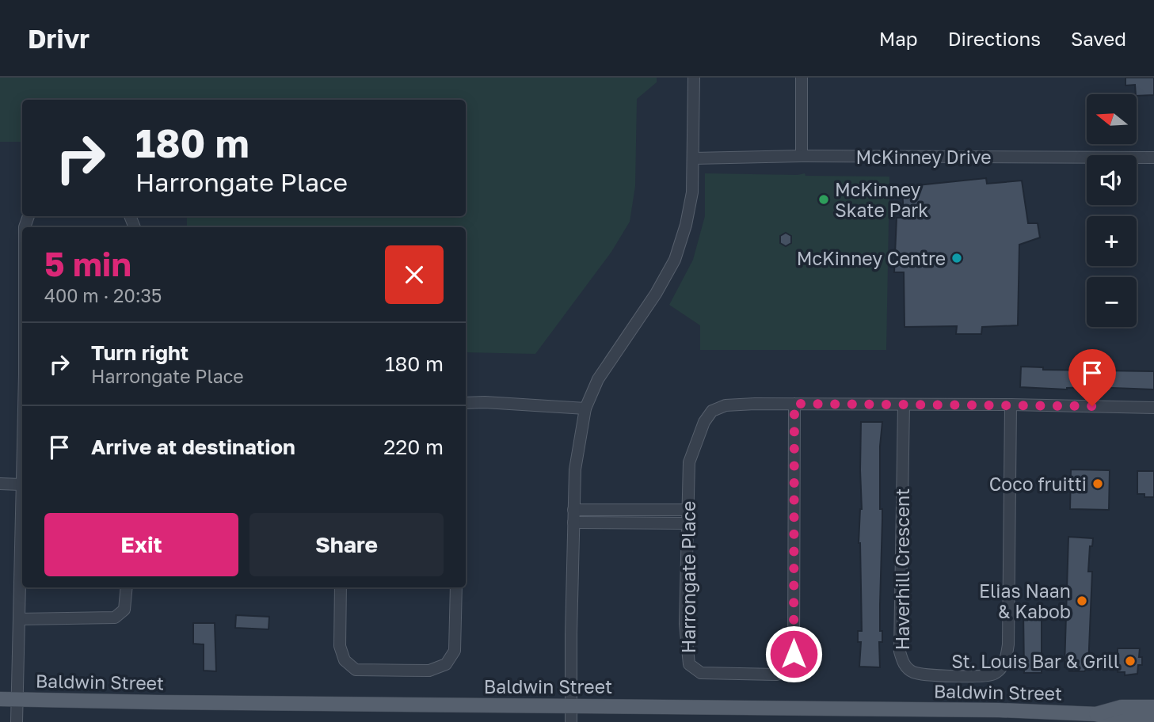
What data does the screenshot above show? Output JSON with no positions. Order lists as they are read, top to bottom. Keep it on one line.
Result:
{"streets":{"main road":["Baldwin Street"],"street":["McKinney Drive","Haverhill Crescent","Harrongate Place"]},"crossings":[["Haverhill Crescent","Harrongate Place"]],"places":["McKinney Skate Park","McKinney Centre","Coco fruitti","Elias Naan & Kabob","St. Louis Bar & Grill"],"north":"left","page":{"header":"Drivr","nav":["Map","Directions","Saved"],"map_buttons":["+","−"],"turn":["180 m","Harrongate Place"],"heading":["5 min","400 m · 20:35"],"list":[{"name":"Turn right","note":"Harrongate Place","value":"180 m"},{"name":"Arrive at destination","value":"220 m"}],"buttons":["Exit","Share"]}}
